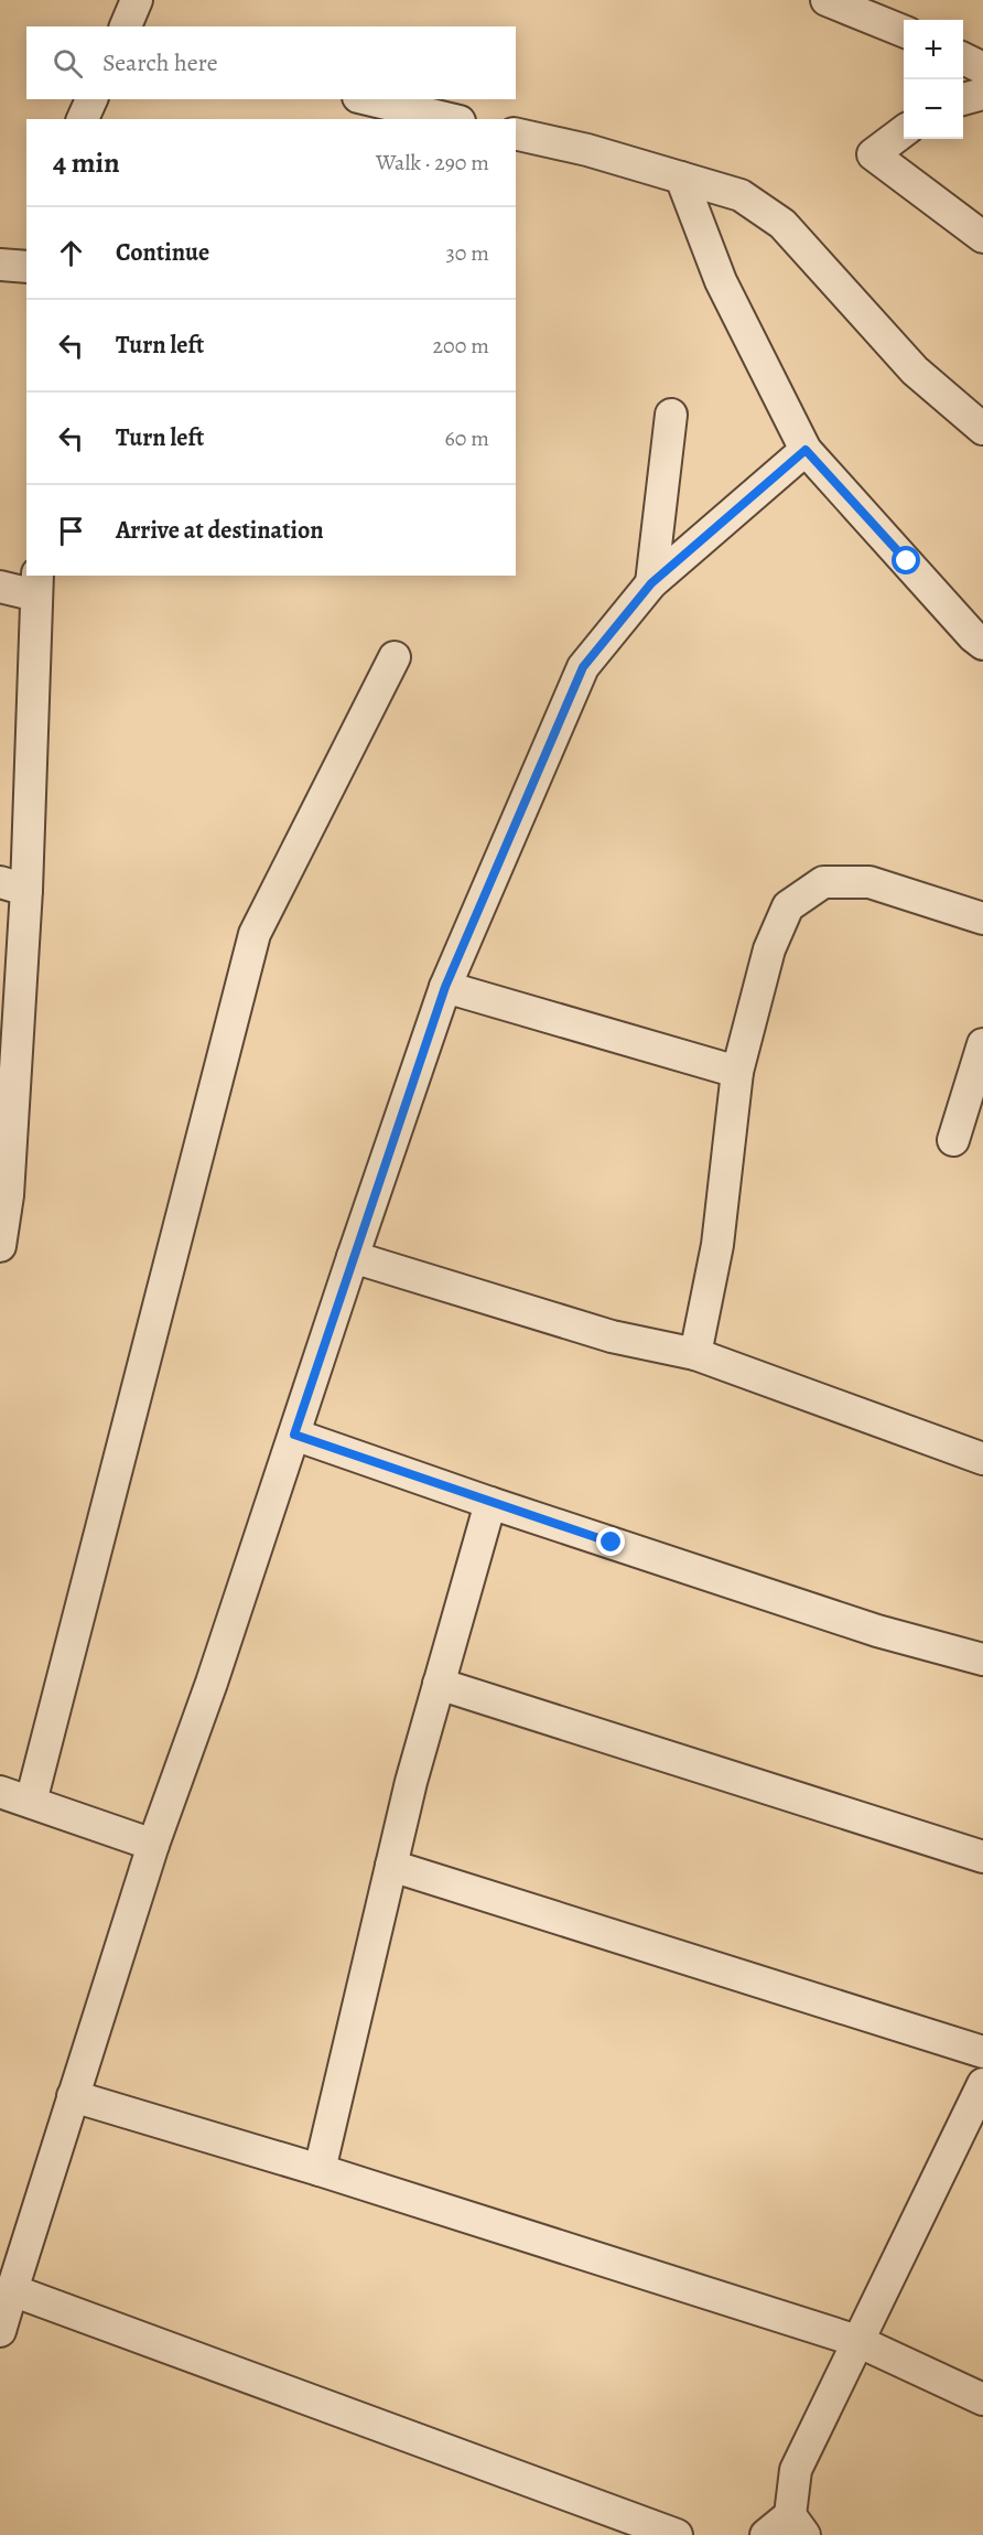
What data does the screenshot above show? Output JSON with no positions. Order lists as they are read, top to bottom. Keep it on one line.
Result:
{"page":{"map_buttons":["+","−"],"search":"Search here","heading":["4 min","Walk · 290 m"],"list":[["Continue","30 m"],["Turn left","200 m"],["Turn left","60 m"],"Arrive at destination"]}}
